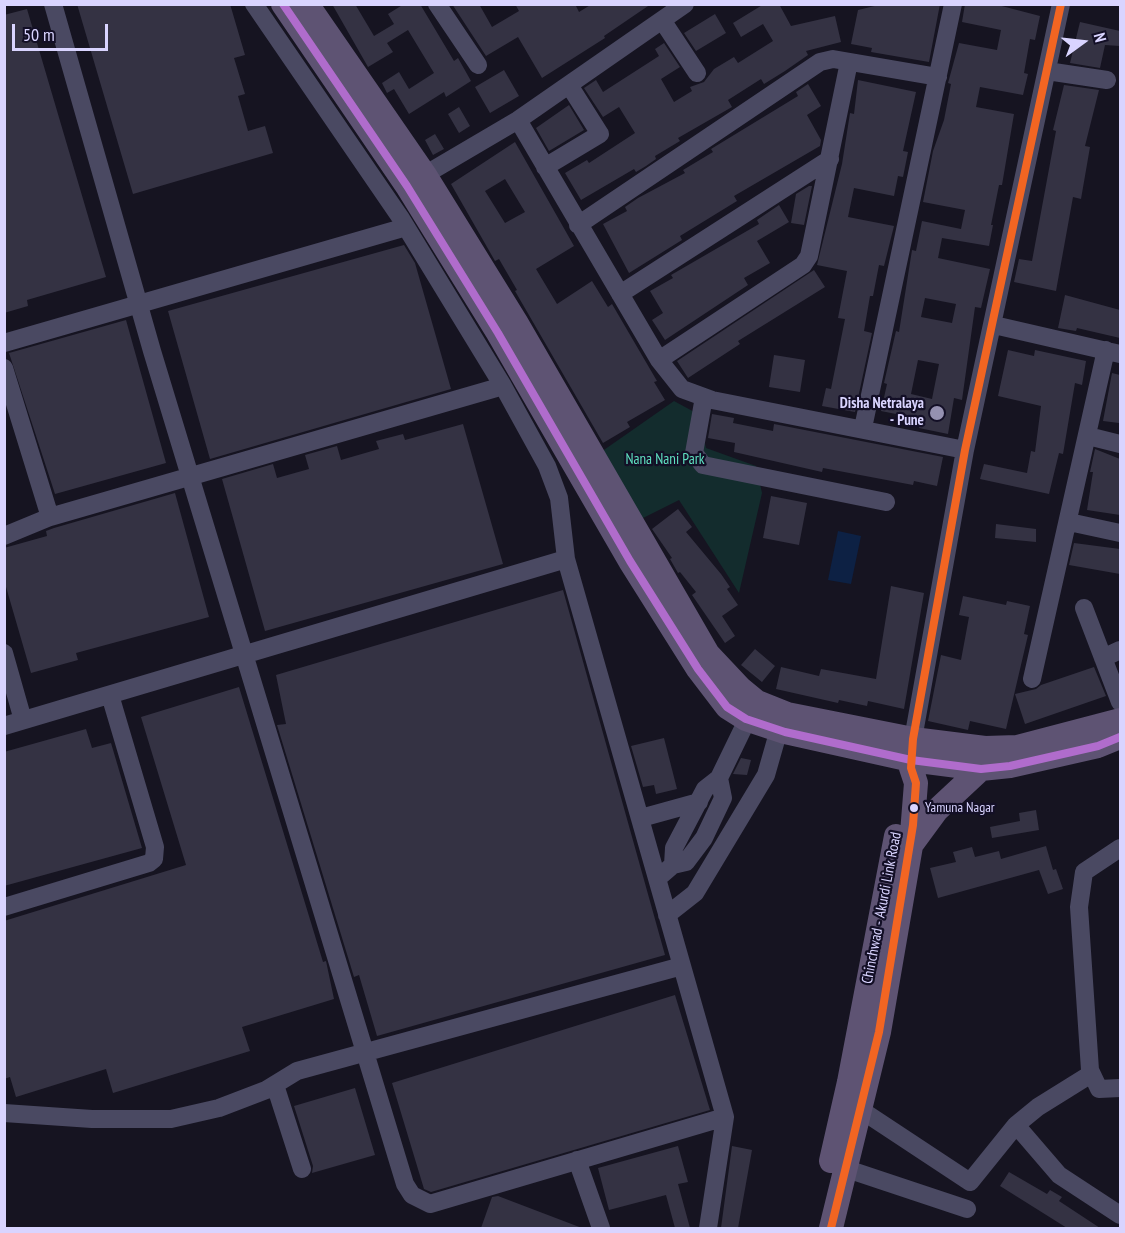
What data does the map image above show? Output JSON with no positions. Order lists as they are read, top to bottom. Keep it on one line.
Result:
{"streets":{"main road":["Chinchwad - Akurdi Link Road"]},"parks":["Nana Nani Park"],"places":["Disha Netralaya - Pune","Yamuna Nagar"],"scale_bar":"50 m","north":"right"}
